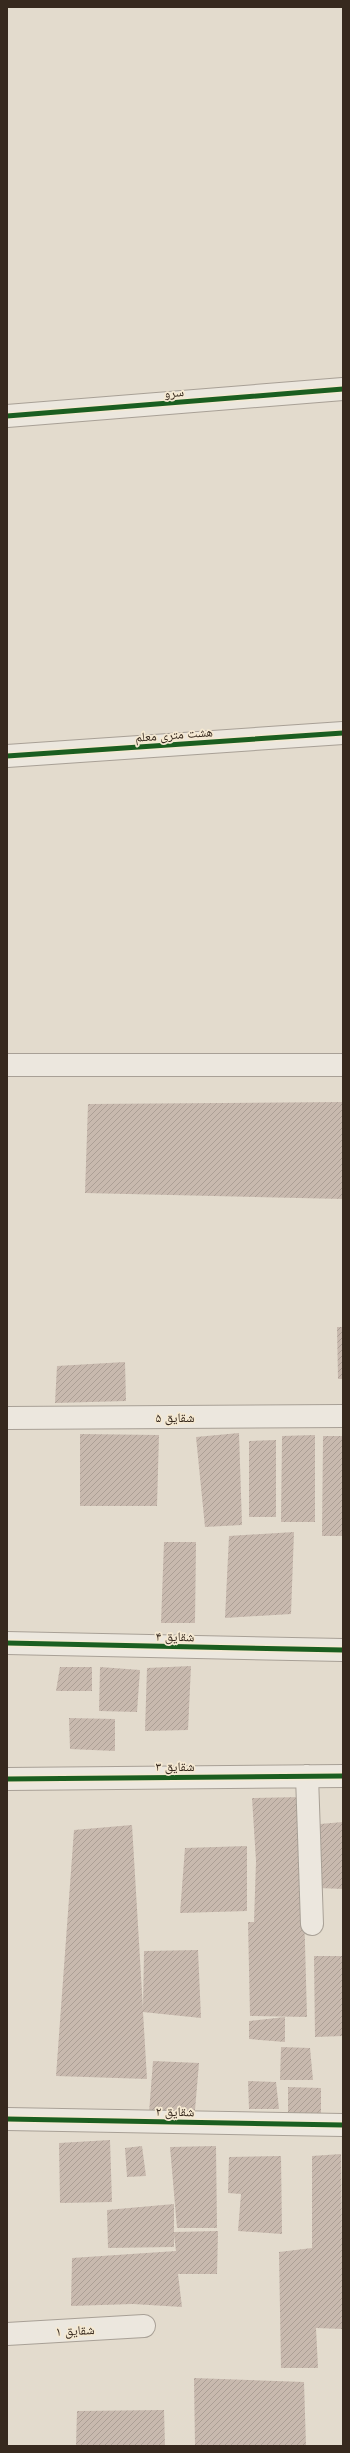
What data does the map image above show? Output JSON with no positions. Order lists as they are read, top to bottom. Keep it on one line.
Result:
{"streets":{"street":["سرو","هشت متری معلم","شقایق ۵","شقایق ۴","شقایق ۳","شقایق ۲","شقایق ۱"]}}
